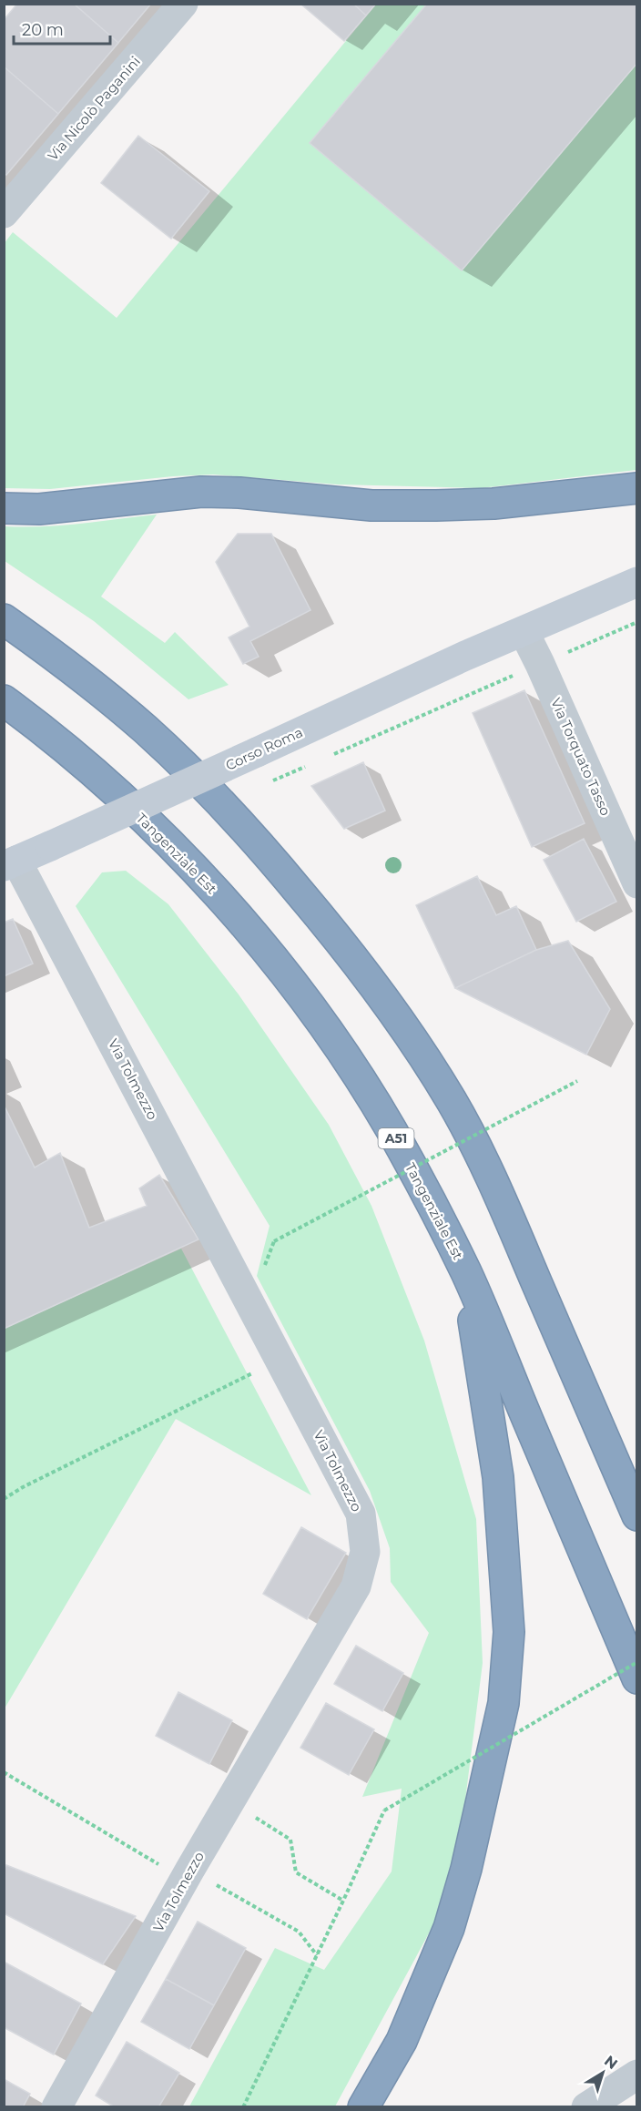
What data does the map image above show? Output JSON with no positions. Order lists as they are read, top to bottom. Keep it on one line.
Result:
{"streets":{"highway":["Tangenziale Est","A51"],"main road":["Corso Roma"],"street":["Via Nicolò Paganini","Via Torquato Tasso","Via Tolmezzo"]},"crossings":[["Corso Roma","Via Torquato Tasso"],["Corso Roma","Via Tolmezzo"]],"scale_bar":"20 m","north":"top right"}
